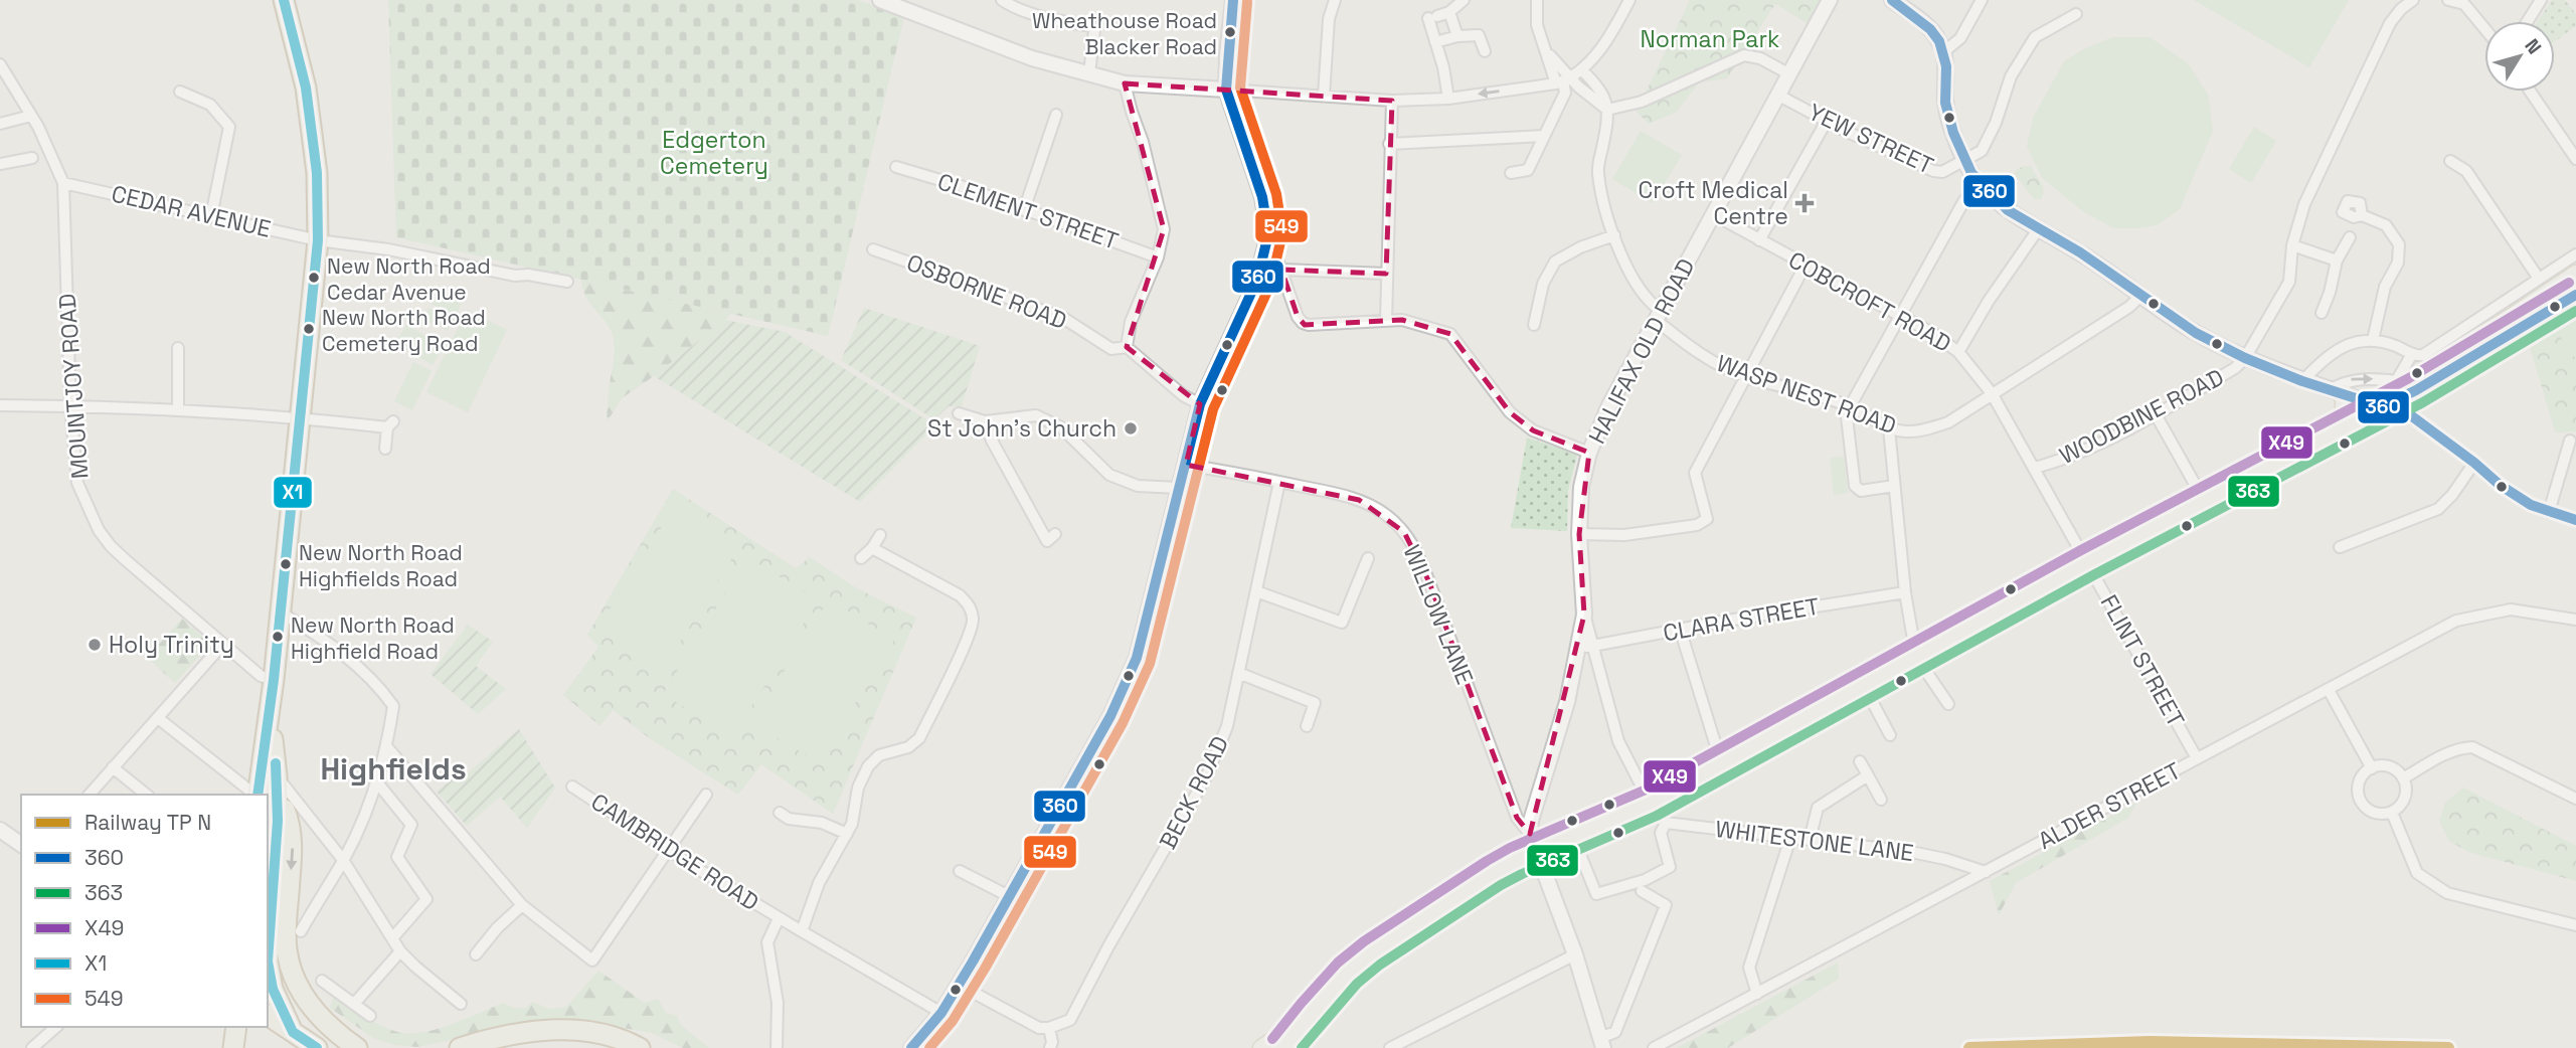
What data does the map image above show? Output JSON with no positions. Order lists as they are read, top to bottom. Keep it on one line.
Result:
{"streets":{"street":["YEW STREET","CEDAR AVENUE","CLEMENT STREET","OSBORNE ROAD","COBCROFT ROAD","HALIFAX OLD ROAD","MOUNTJOY ROAD","WASP NEST ROAD","WOODBINE ROAD","WILLOW LANE","CLARA STREET","FLINT STREET","BECK ROAD","ALDER STREET","WHITESTONE LANE","CAMBRIDGE ROAD"]},"crossings":[["YEW STREET","HALIFAX OLD ROAD"],["CEDAR AVENUE","MOUNTJOY ROAD"],["COBCROFT ROAD","HALIFAX OLD ROAD"],["COBCROFT ROAD","WASP NEST ROAD"],["COBCROFT ROAD","WOODBINE ROAD"],["COBCROFT ROAD","FLINT STREET"],["HALIFAX OLD ROAD","WASP NEST ROAD"],["HALIFAX OLD ROAD","WILLOW LANE"],["HALIFAX OLD ROAD","CLARA STREET"],["WILLOW LANE","BECK ROAD"],["FLINT STREET","ALDER STREET"],["ALDER STREET","WHITESTONE LANE"]],"districts":["Highfields"],"parks":["Norman Park","Edgerton Cemetery"],"places":{"other":["Wheathouse Road Blacker Road","New North Road Cedar Avenue","New North Road Cemetery Road","St John's Church","New North Road Highfields Road","New North Road Highfield Road","Holy Trinity"],"health":["Croft Medical Centre"]},"lines":["transit line 360","transit line X1","transit line 549","transit line X49","transit line 363"],"legend":["Railway TP N","360","363","X49","X1","549"],"north":"top right"}
